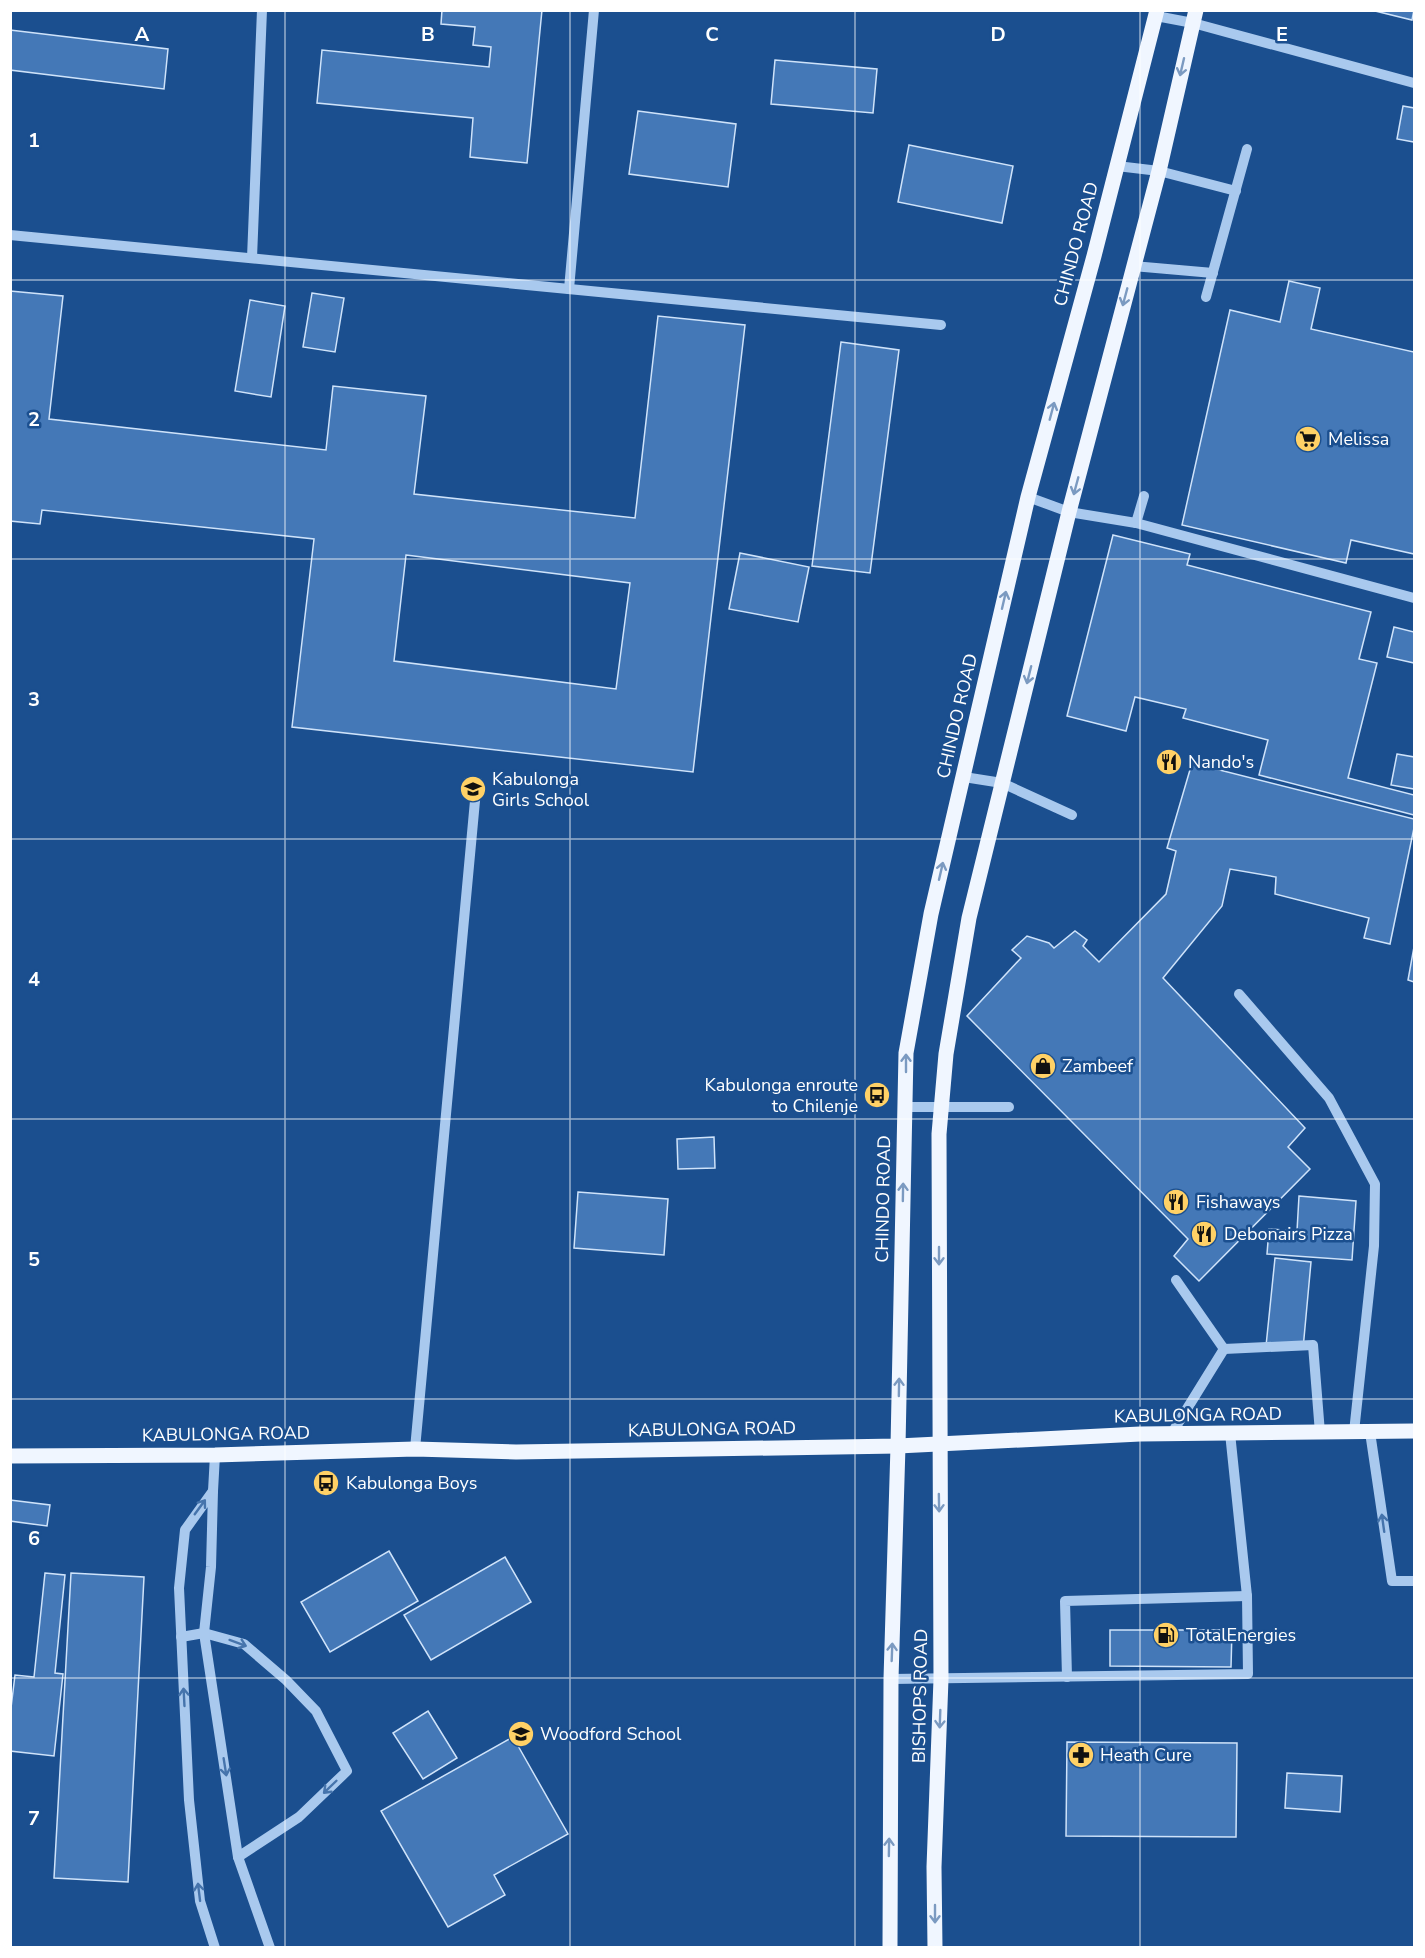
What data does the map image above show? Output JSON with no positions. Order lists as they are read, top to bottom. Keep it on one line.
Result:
{"streets":{"main road":["CHINDO ROAD","KABULONGA ROAD","BISHOPS ROAD"]},"crossings":[["CHINDO ROAD","KABULONGA ROAD"],["CHINDO ROAD","BISHOPS ROAD"],["KABULONGA ROAD","BISHOPS ROAD"]],"places":{"supermarket":["Melissa"],"restaurant":["Nando's","Fishaways","Debonairs Pizza"],"school or university":["Kabulonga Girls School","Woodford School"],"shop":["Zambeef"],"bus stop":["Kabulonga enroute to Chilenje","Kabulonga Boys"],"fuel station":["TotalEnergies"],"pharmacy":["Heath Cure"]},"grid":{"columns":["A","B","C","D","E"],"rows":["1","2","3","4","5","6","7"]}}
